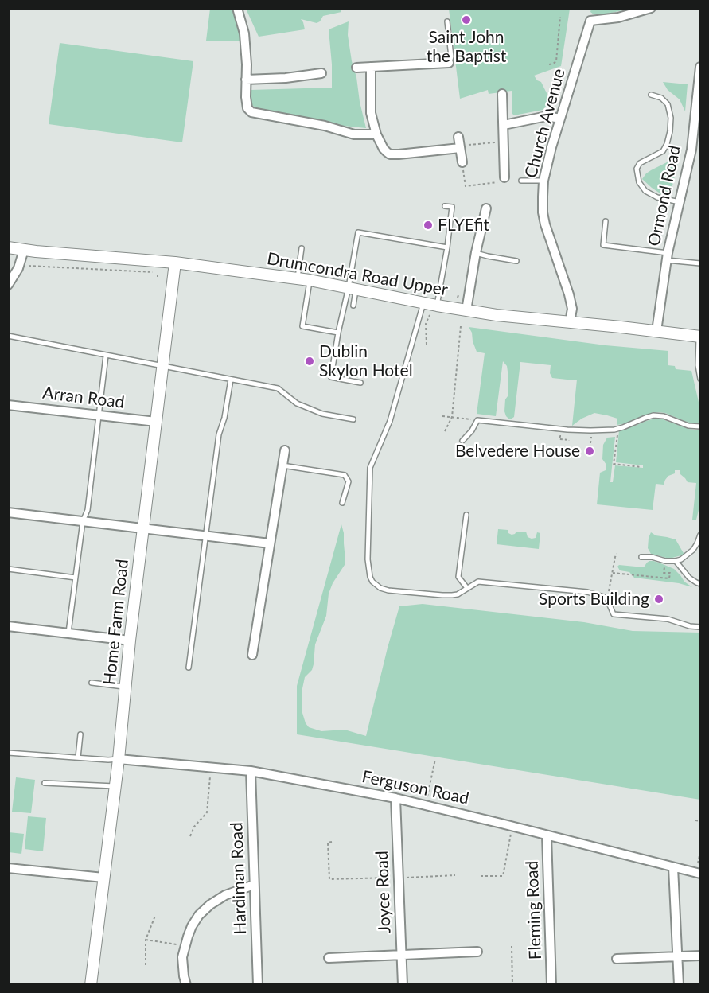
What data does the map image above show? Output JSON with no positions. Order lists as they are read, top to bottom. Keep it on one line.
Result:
{"streets":{"street":["Church Avenue","Ormond Road","Drumcondra Road Upper","Arran Road","Home Farm Road","Ferguson Road","Hardiman Road","Joyce Road","Fleming Road"]},"crossings":[["Church Avenue","Drumcondra Road Upper"],["Ormond Road","Drumcondra Road Upper"],["Drumcondra Road Upper","Home Farm Road"],["Arran Road","Home Farm Road"],["Home Farm Road","Ferguson Road"],["Ferguson Road","Hardiman Road"],["Ferguson Road","Joyce Road"],["Ferguson Road","Fleming Road"]],"places":["Saint John the Baptist","FLYEfit","Dublin Skylon Hotel","Belvedere House","Sports Building"]}
